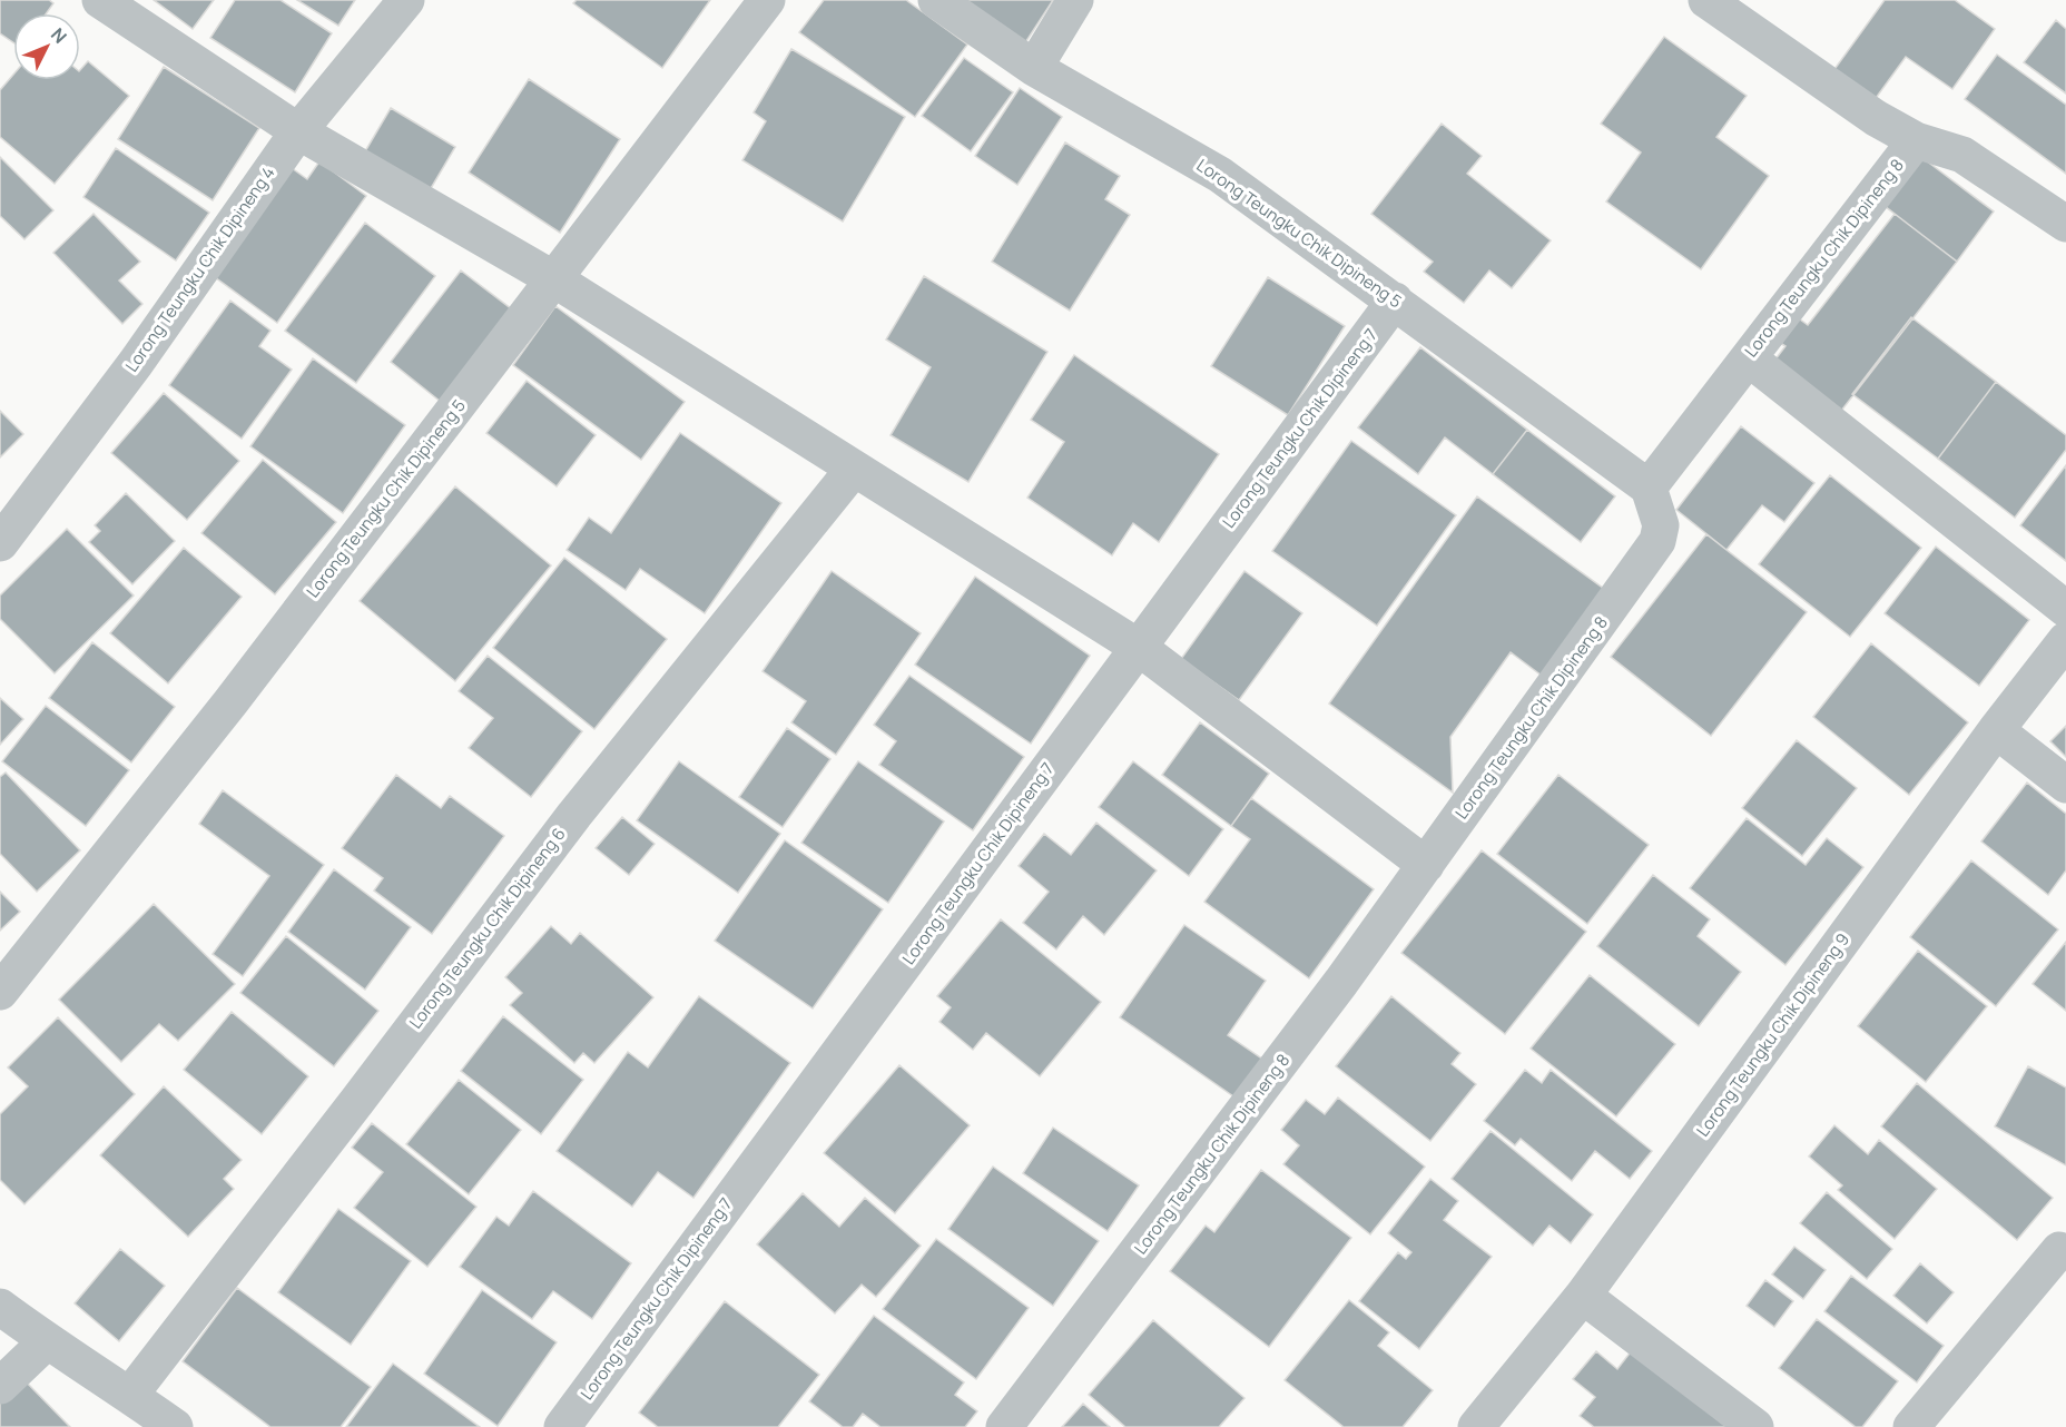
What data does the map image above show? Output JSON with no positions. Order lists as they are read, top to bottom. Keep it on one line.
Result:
{"streets":{"street":["Lorong Teungku Chik Dipineng 5","Lorong Teungku Chik Dipineng 8","Lorong Teungku Chik Dipineng 4","Lorong Teungku Chik Dipineng 7","Lorong Teungku Chik Dipineng 6","Lorong Teungku Chik Dipineng 9"]},"crossings":[["Lorong Teungku Chik Dipineng 5","Lorong Teungku Chik Dipineng 8"],["Lorong Teungku Chik Dipineng 5","Lorong Teungku Chik Dipineng 7"]],"north":"top right"}
